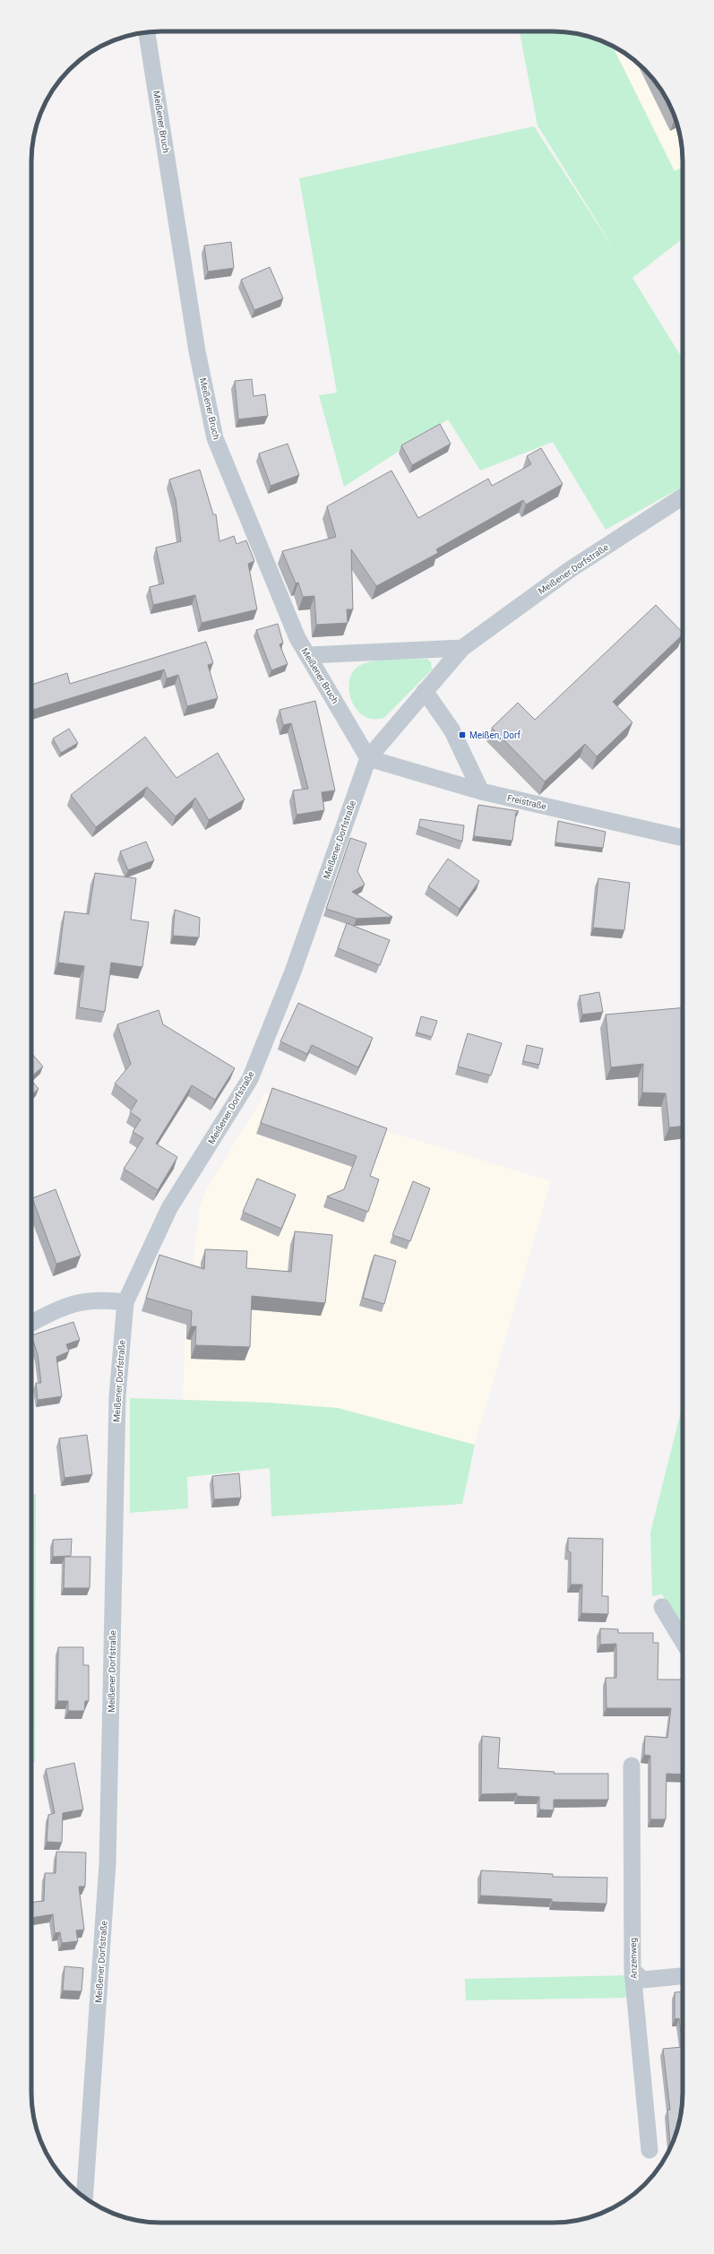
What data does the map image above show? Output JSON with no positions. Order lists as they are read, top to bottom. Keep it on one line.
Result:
{"streets":{"street":["Meißener Bruch","Meißener Dorfstraße","Freistraße","Anzenweg"]},"crossings":[["Meißener Bruch","Meißener Dorfstraße"],["Meißener Bruch","Freistraße"],["Meißener Dorfstraße","Freistraße"]],"places":{"transit":["Meißen, Dorf"]}}
